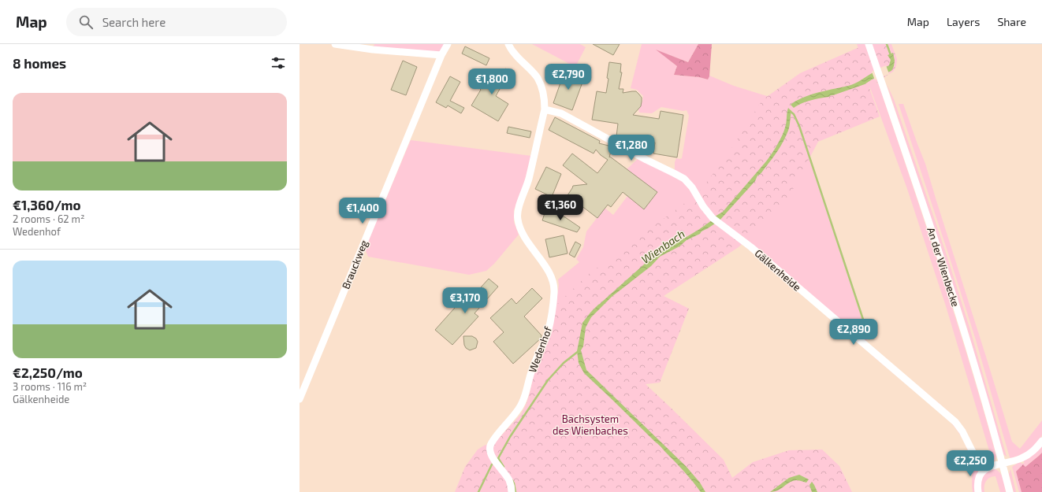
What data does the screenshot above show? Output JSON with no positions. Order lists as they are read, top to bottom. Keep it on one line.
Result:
{"streets":{"street":["Brauckweg","An der Wienbecke","Gälkenheide","Wedenhof"]},"crossings":[["Gälkenheide","Wedenhof"]],"water":["Wienbach"],"parks":["Bachsystem des Wienbaches"],"page":{"header":"Map","search":"Search here","nav":["Map","Layers","Share"],"heading":"8 homes","price":["€2,790","€1,800","€1,280","€1,360","€1,400","€3,170","€2,890","€2,250"],"list":[{"name":"€1,360/mo","note":"2 rooms · 62 m² · Wedenhof"},{"name":"€2,250/mo","note":"3 rooms · 116 m² · Gälkenheide"}]}}
